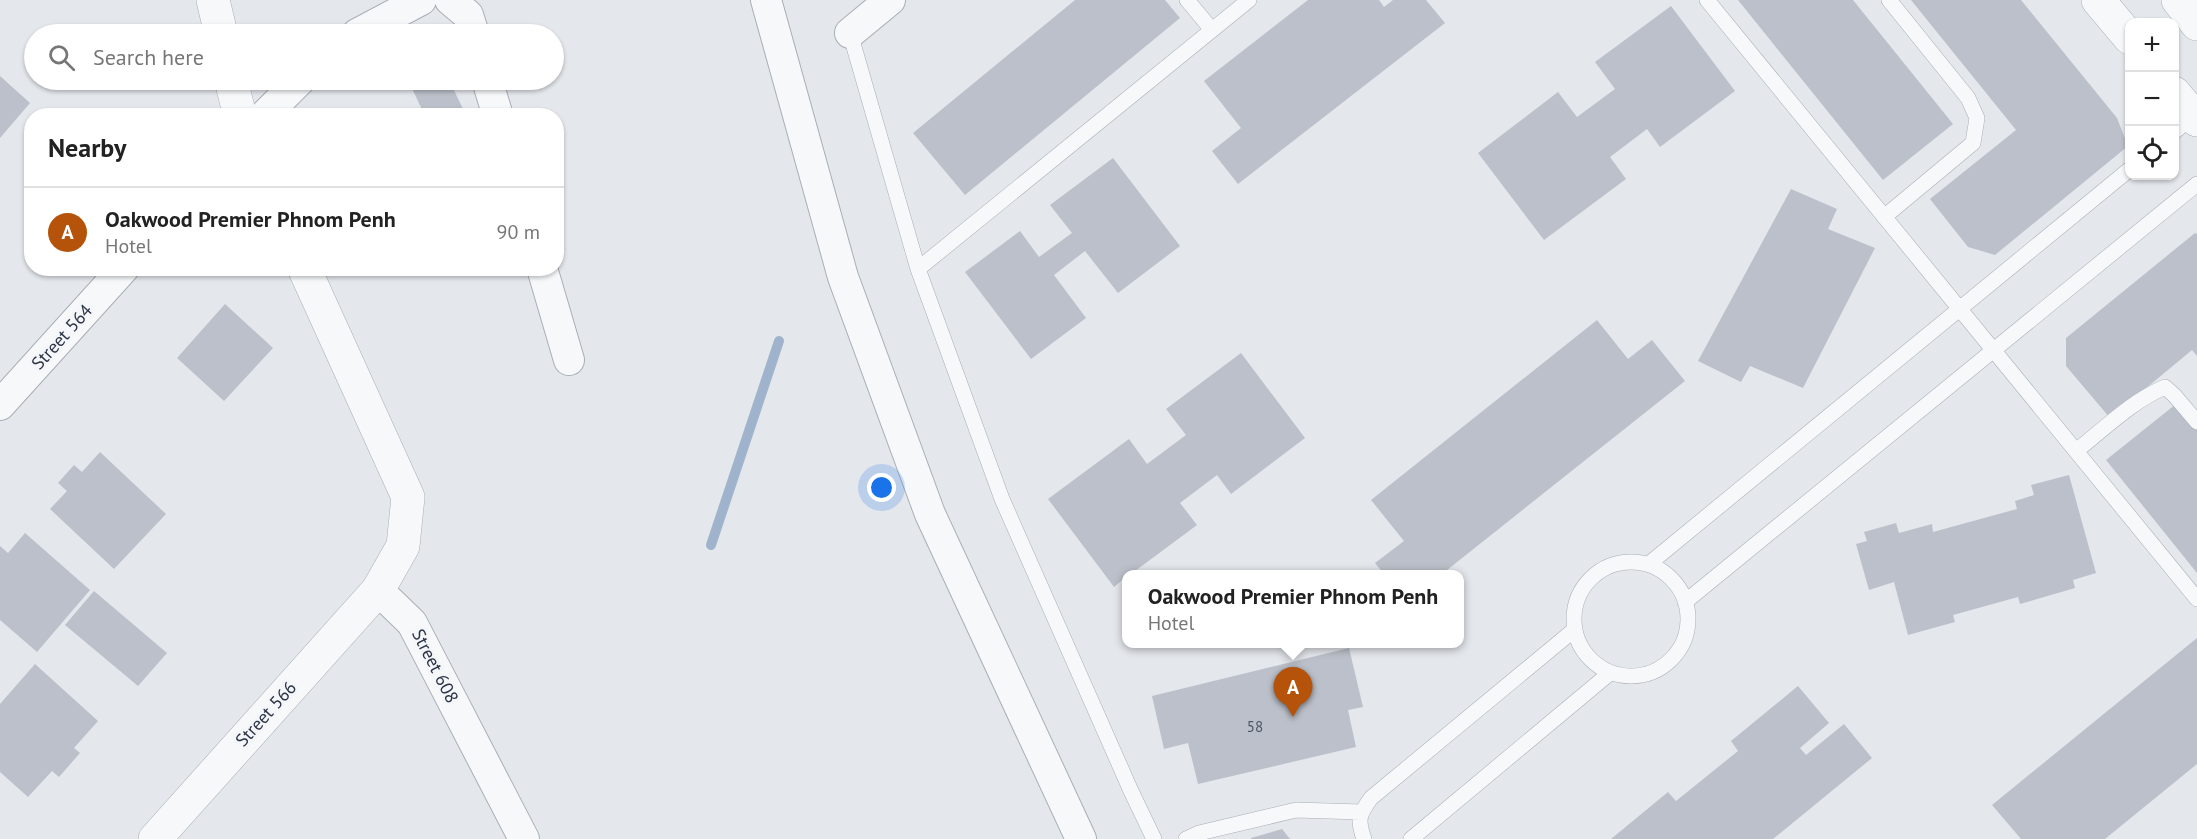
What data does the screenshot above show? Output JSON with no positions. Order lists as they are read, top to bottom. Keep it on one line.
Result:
{"streets":{"street":["Street 564","Street 608","Street 566"]},"crossings":[["Street 608","Street 566"]],"house_numbers":["58"],"page":{"map_buttons":["+","−"],"search":"Search here","heading":"Nearby","list":[{"mark":"A","name":"Oakwood Premier Phnom Penh","note":"Hotel","value":"90 m"}],"popup":["Oakwood Premier Phnom Penh","Hotel"],"pins":"A"}}
